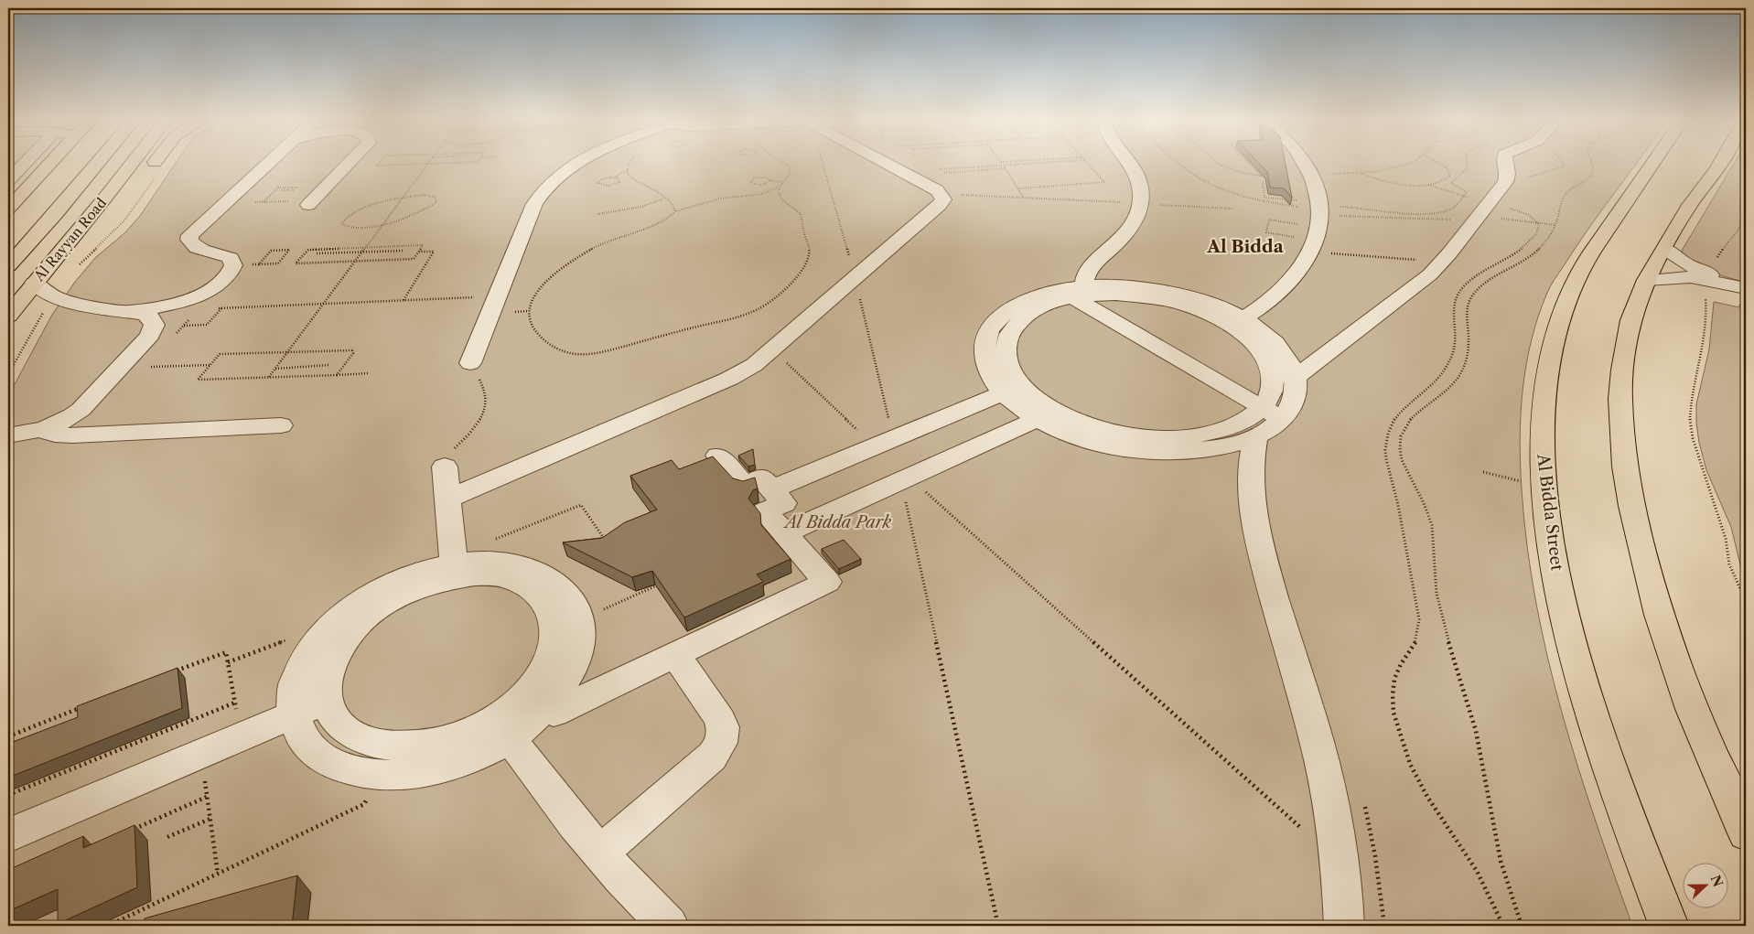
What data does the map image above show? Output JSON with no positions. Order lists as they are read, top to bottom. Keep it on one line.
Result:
{"streets":{"main road":["Al Rayyan Road","Al Bidda Street"]},"districts":["Al Bidda"],"parks":["Al Bidda Park"],"north":"right"}
